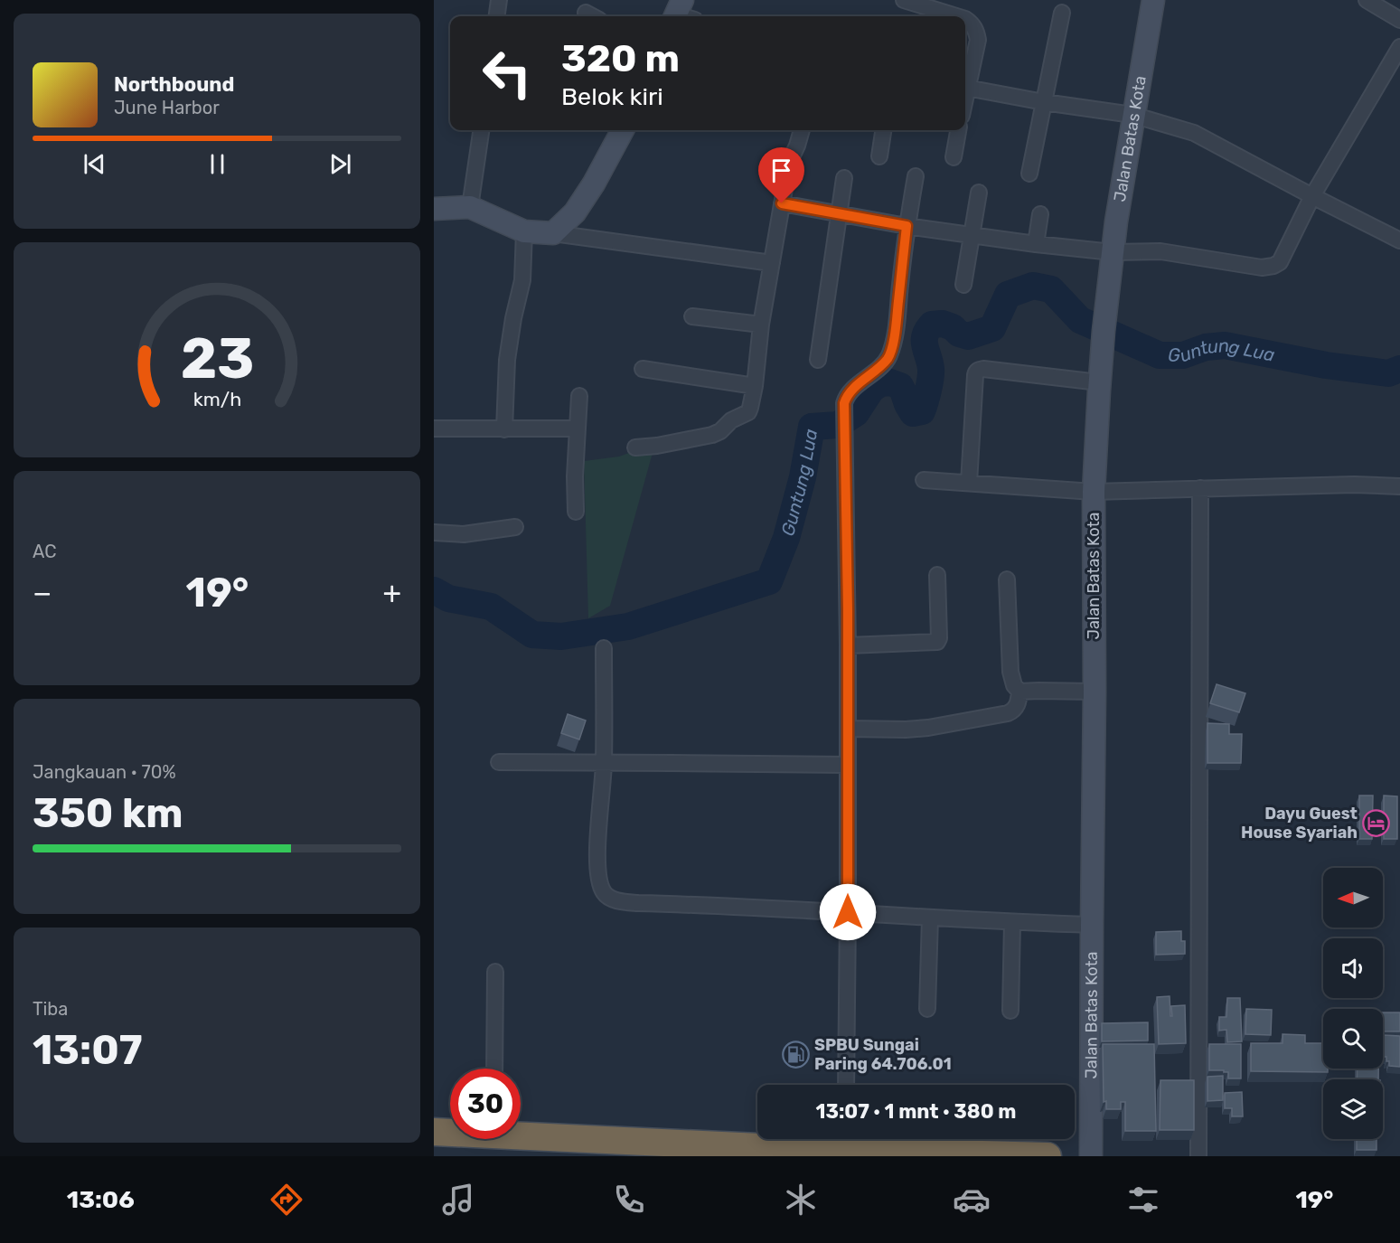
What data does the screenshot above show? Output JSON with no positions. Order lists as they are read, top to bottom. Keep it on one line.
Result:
{"streets":{"street":["Jalan Batas Kota"]},"water":["Guntung Lua"],"places":{"hotel":["Dayu Guest House Syariah"],"fuel station":["SPBU Sungai Paring 64.706.01"]},"north":"left","page":{"turn":["320 m","Belok kiri"],"song":["Northbound","June Harbor"],"tile":["AC",["Jangkauan · 70%","350 km"],["Tiba","13:07"]],"heat":["−","19°","+"],"limit":"30","trip":"13:07 · 1 mnt · 380 m","tabs":["13:06","19°"],"gauge":["23","km/h"]}}
